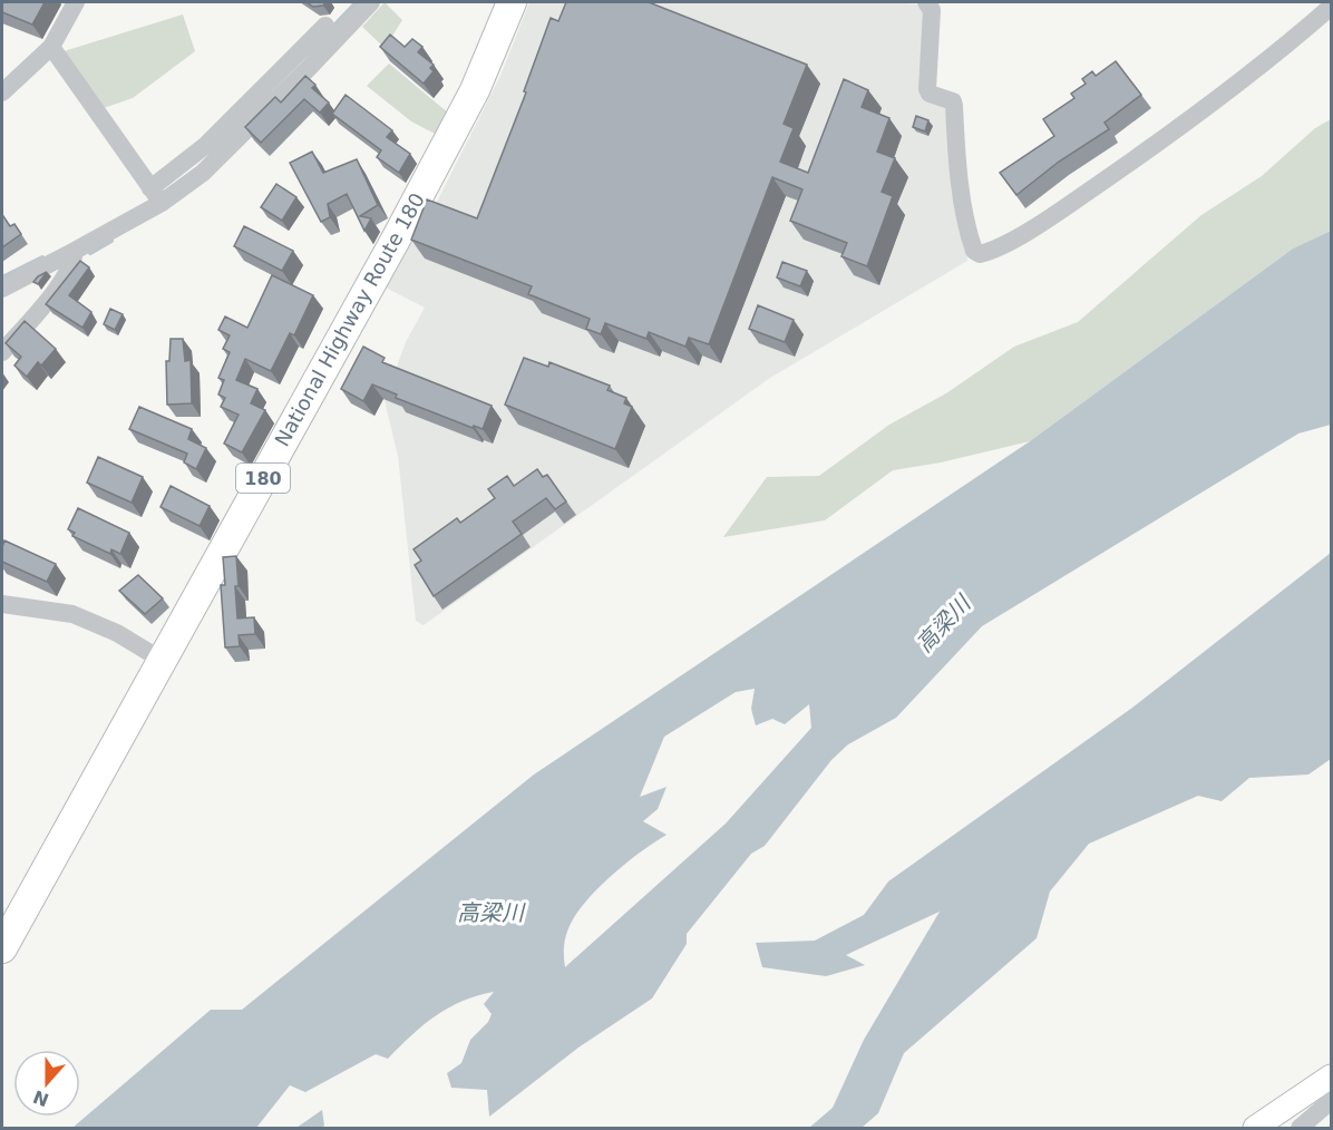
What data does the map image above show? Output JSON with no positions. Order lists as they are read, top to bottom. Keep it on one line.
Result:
{"streets":{"highway":["National Highway Route 180","180"]},"water":["高梁川"],"north":"bottom"}
